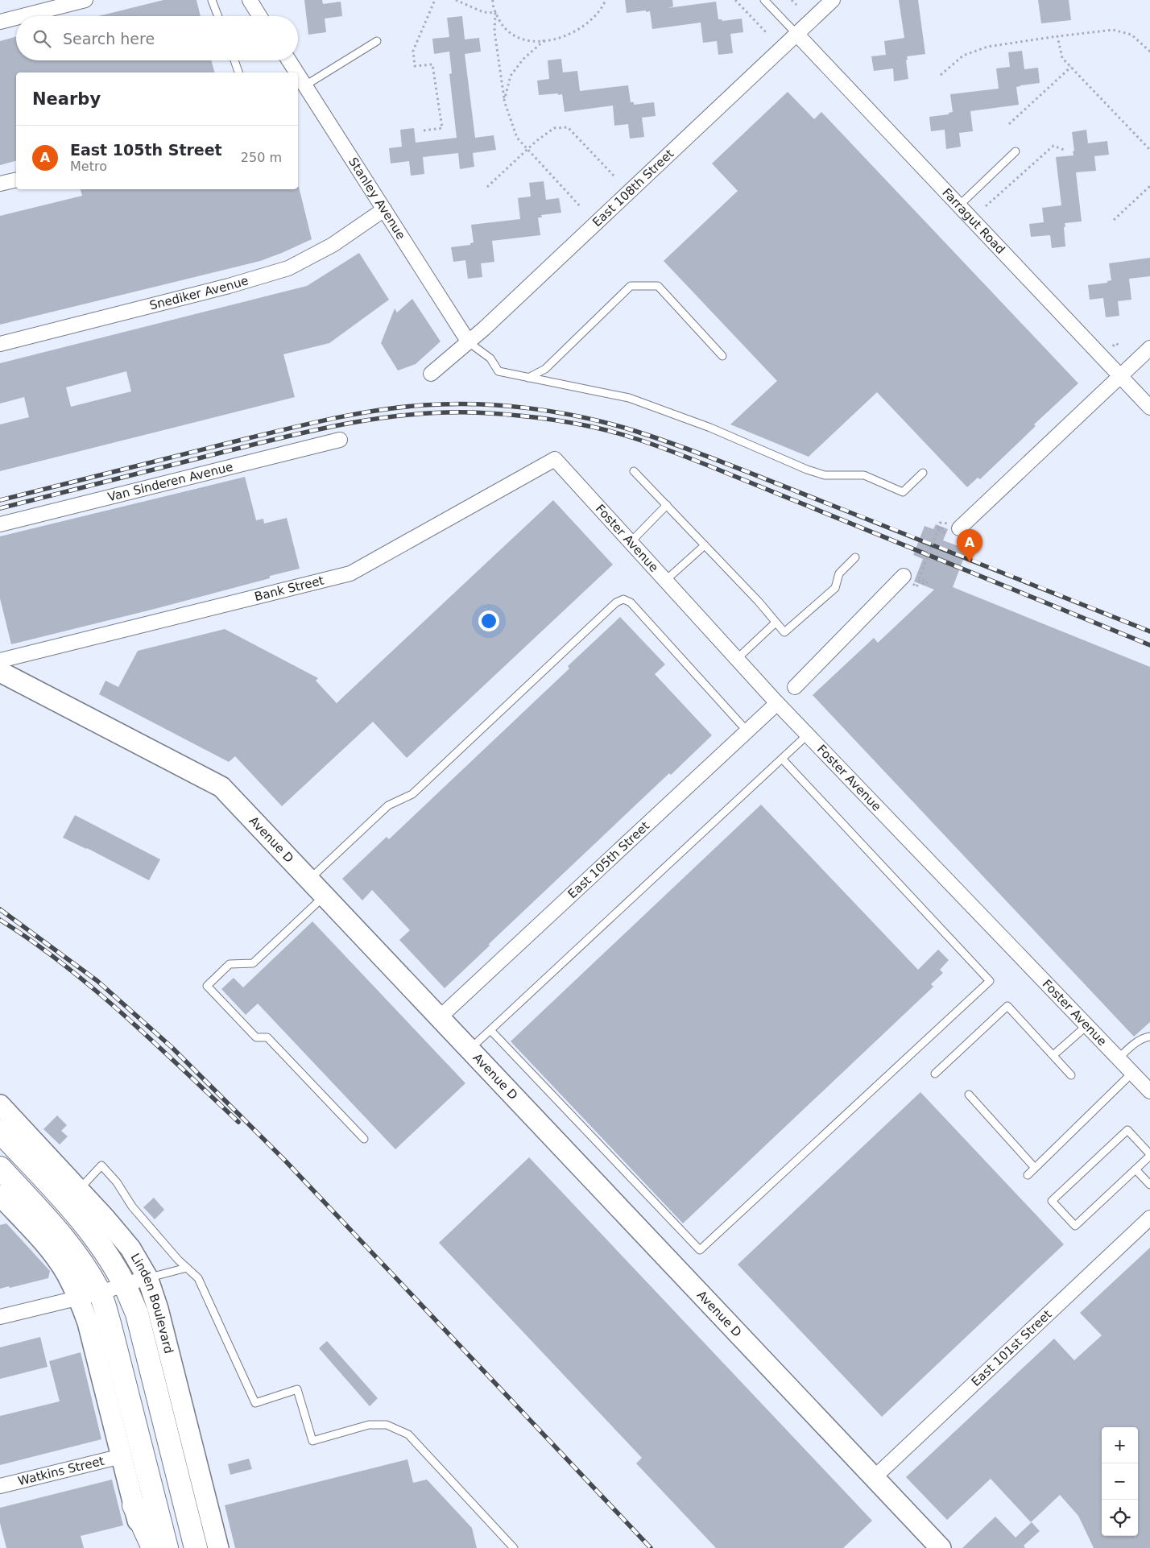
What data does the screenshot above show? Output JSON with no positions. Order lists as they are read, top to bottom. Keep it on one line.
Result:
{"streets":{"highway":["Linden Boulevard"],"main road":["Avenue D"],"street":["East 108th Street","Stanley Avenue","Farragut Road","Snediker Avenue","Van Sinderen Avenue","Foster Avenue","Bank Street","East 105th Street","East 101st Street","Watkins Street"]},"crossings":[["East 108th Street","Stanley Avenue"],["East 108th Street","Farragut Road"],["Stanley Avenue","Snediker Avenue"],["Foster Avenue","Bank Street"],["Foster Avenue","East 105th Street"],["Avenue D","East 105th Street"],["Avenue D","East 101st Street"]],"page":{"search":"Search here","heading":"Nearby","list":[{"mark":"A","name":"East 105th Street","note":"Metro","value":"250 m"}],"pins":"A","map_buttons":["+","−"]}}
